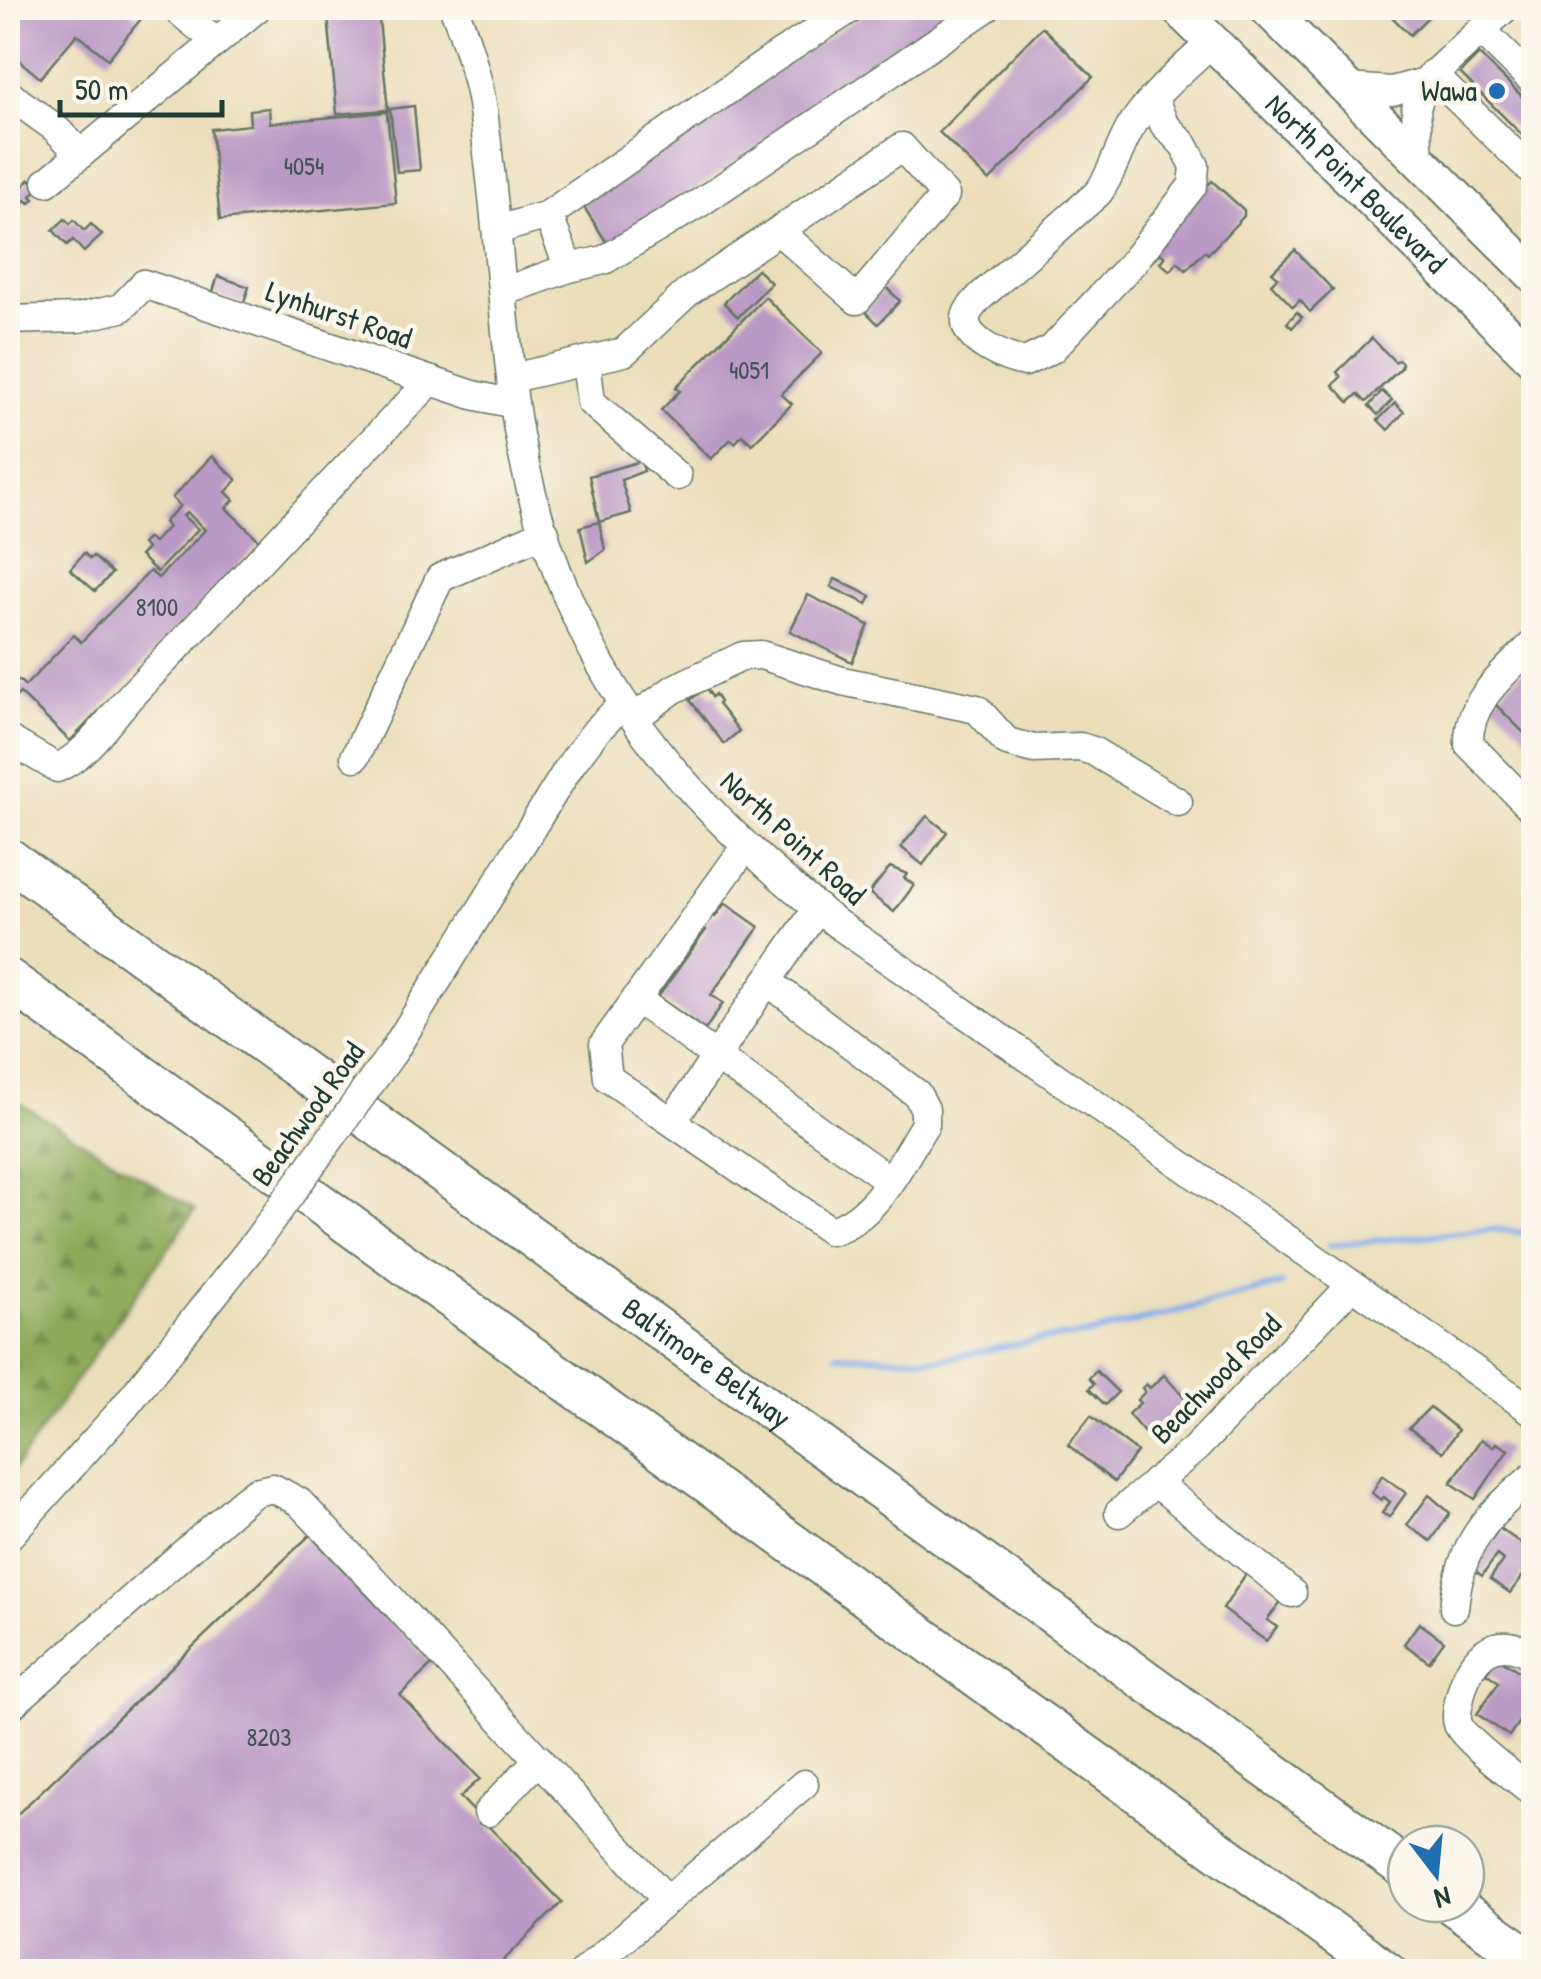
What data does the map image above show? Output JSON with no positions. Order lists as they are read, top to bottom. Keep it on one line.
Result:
{"streets":{"highway":["Baltimore Beltway"],"main road":["North Point Boulevard"],"street":["Lynhurst Road","North Point Road","Beachwood Road"]},"crossings":[["Lynhurst Road","North Point Road"],["North Point Road","Beachwood Road"]],"places":["Wawa"],"house_numbers":["4054","4051","8100","8203"],"scale_bar":"50 m","north":"bottom"}
